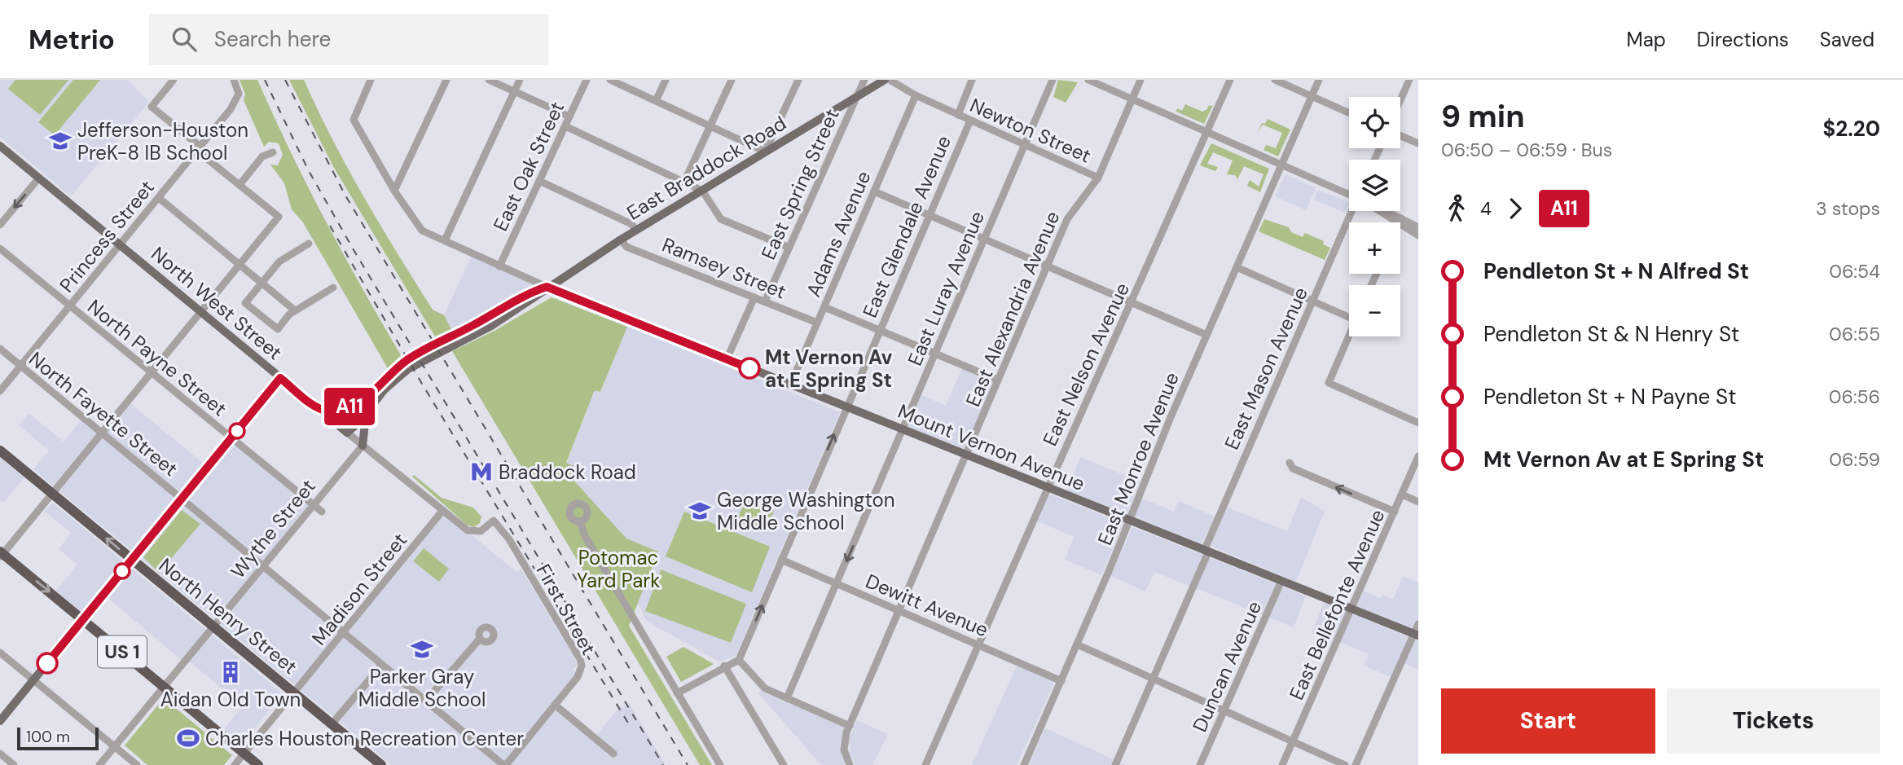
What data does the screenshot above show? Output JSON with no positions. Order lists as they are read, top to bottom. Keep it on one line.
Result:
{"streets":{"highway":["North Henry Street","US 1"],"main road":["East Braddock Road","North West Street","Mount Vernon Avenue"],"street":["Newton Street","East Oak Street","East Spring Street","East Glendale Avenue","Adams Avenue","Princess Street","Ramsey Street","East Luray Avenue","East Alexandria Avenue","North Payne Street","East Nelson Avenue","East Mason Avenue","North Fayette Street","East Monroe Avenue","Wythe Street","Madison Street","East Bellefonte Avenue","Dewitt Avenue","First Street","Duncan Avenue"]},"crossings":[["Newton Street","East Glendale Avenue"],["Newton Street","Adams Avenue"],["Newton Street","East Luray Avenue"],["Newton Street","East Alexandria Avenue"],["East Oak Street","Mount Vernon Avenue"],["East Braddock Road","East Spring Street"],["East Braddock Road","Ramsey Street"],["East Braddock Road","North West Street"],["East Braddock Road","Mount Vernon Avenue"],["East Spring Street","Ramsey Street"],["East Glendale Avenue","Mount Vernon Avenue"],["East Glendale Avenue","Dewitt Avenue"],["Adams Avenue","Ramsey Street"],["Adams Avenue","Mount Vernon Avenue"],["Princess Street","North West Street"],["Princess Street","North Payne Street"],["Princess Street","North Fayette Street"],["East Luray Avenue","Mount Vernon Avenue"],["East Luray Avenue","Dewitt Avenue"],["North West Street","Wythe Street"],["North West Street","Madison Street"],["North West Street","First Street"],["East Alexandria Avenue","Mount Vernon Avenue"],["East Alexandria Avenue","Dewitt Avenue"],["North Payne Street","Wythe Street"],["East Nelson Avenue","Mount Vernon Avenue"],["East Nelson Avenue","Dewitt Avenue"],["East Mason Avenue","Mount Vernon Avenue"],["North Fayette Street","Wythe Street"],["North Fayette Street","Madison Street"],["North Fayette Street","First Street"],["Mount Vernon Avenue","East Monroe Avenue"],["Mount Vernon Avenue","East Bellefonte Avenue"],["Mount Vernon Avenue","Duncan Avenue"],["East Monroe Avenue","Dewitt Avenue"],["Wythe Street","North Henry Street"],["Wythe Street","US 1"],["Madison Street","North Henry Street"],["Madison Street","US 1"]],"one_way":["East Glendale Avenue"],"parks":["Potomac Yard Park"],"places":{"school or university":["Jefferson-Houston PreK-8 IB School","George Washington Middle School","Parker Gray Middle School"],"other":["Mt Vernon Av at E Spring St"],"metro station":["Braddock Road"],"building":["Aidan Old Town"],"sports":["Charles Houston Recreation Center"]},"lines":["bus line A11"],"scale_bar":"100 m","page":{"header":"Metrio","search":"Search here","nav":["Map","Directions","Saved"],"on_map":"A11","heading":["9 min","06:50 – 06:59 · Bus","$2.20"],"map_buttons":["+","−"],"legs":["4","A11","3 stops"],"list":[{"name":"Pendleton St + N Alfred St","value":"06:54"},{"name":"Pendleton St & N Henry St","value":"06:55"},{"name":"Pendleton St + N Payne St","value":"06:56"},{"name":"Mt Vernon Av at E Spring St","value":"06:59"}],"buttons":["Start","Tickets"],"scale":"100 m"}}
